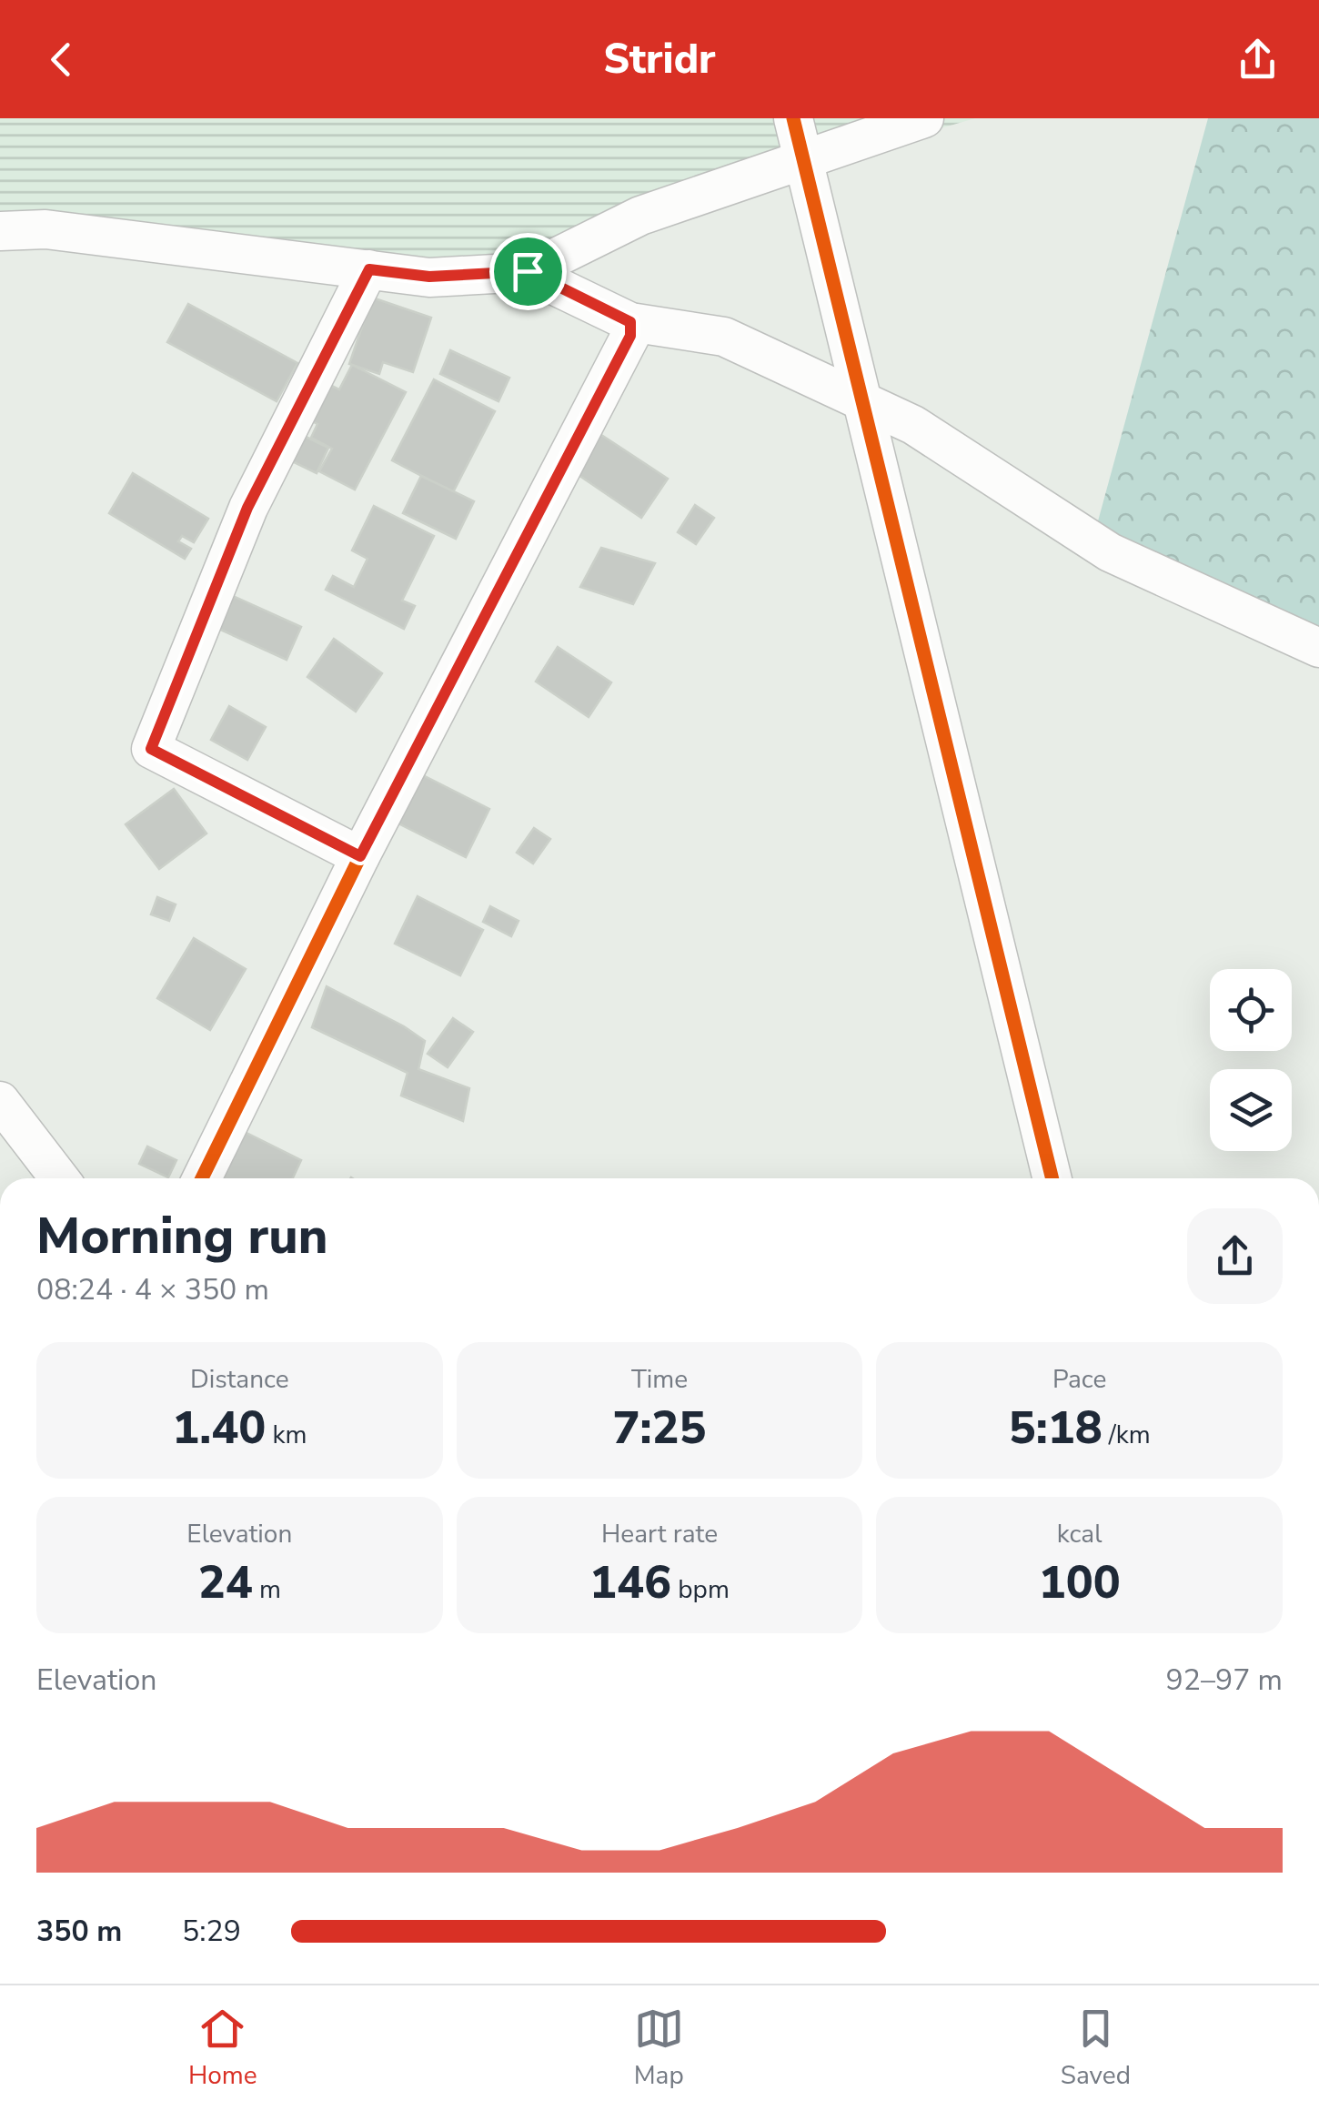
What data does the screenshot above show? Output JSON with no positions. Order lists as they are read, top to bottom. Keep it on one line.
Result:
{"page":{"header":"Stridr","heading":["Morning run","08:24 · 4 × 350 m"],"stats":[["Distance","1.40 km"],["Time","7:25"],["Pace","5:18 /km"],["Elevation","24 m"],["Heart rate","146 bpm"],["kcal","100"]],"chart":["Elevation","92–97 m"],"list":[{"name":"350 m","note":"5:29"}],"tabs":["Home","Map","Saved"]}}
